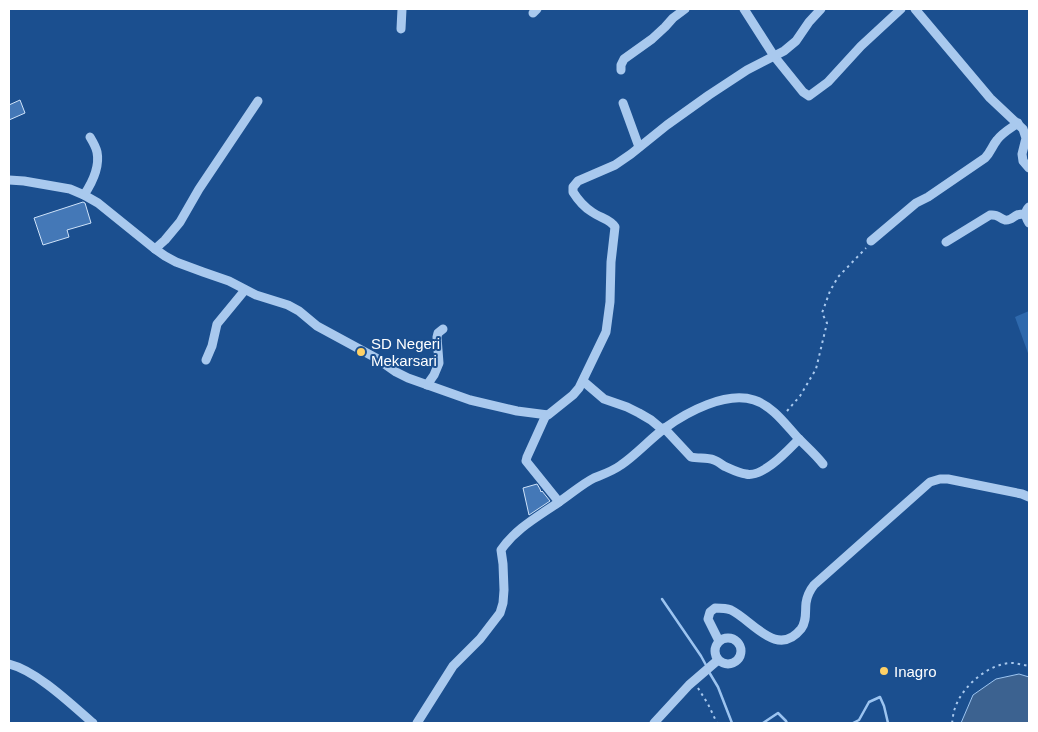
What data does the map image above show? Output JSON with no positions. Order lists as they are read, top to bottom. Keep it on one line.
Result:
{"places":["SD Negeri Mekarsari","Inagro"]}
